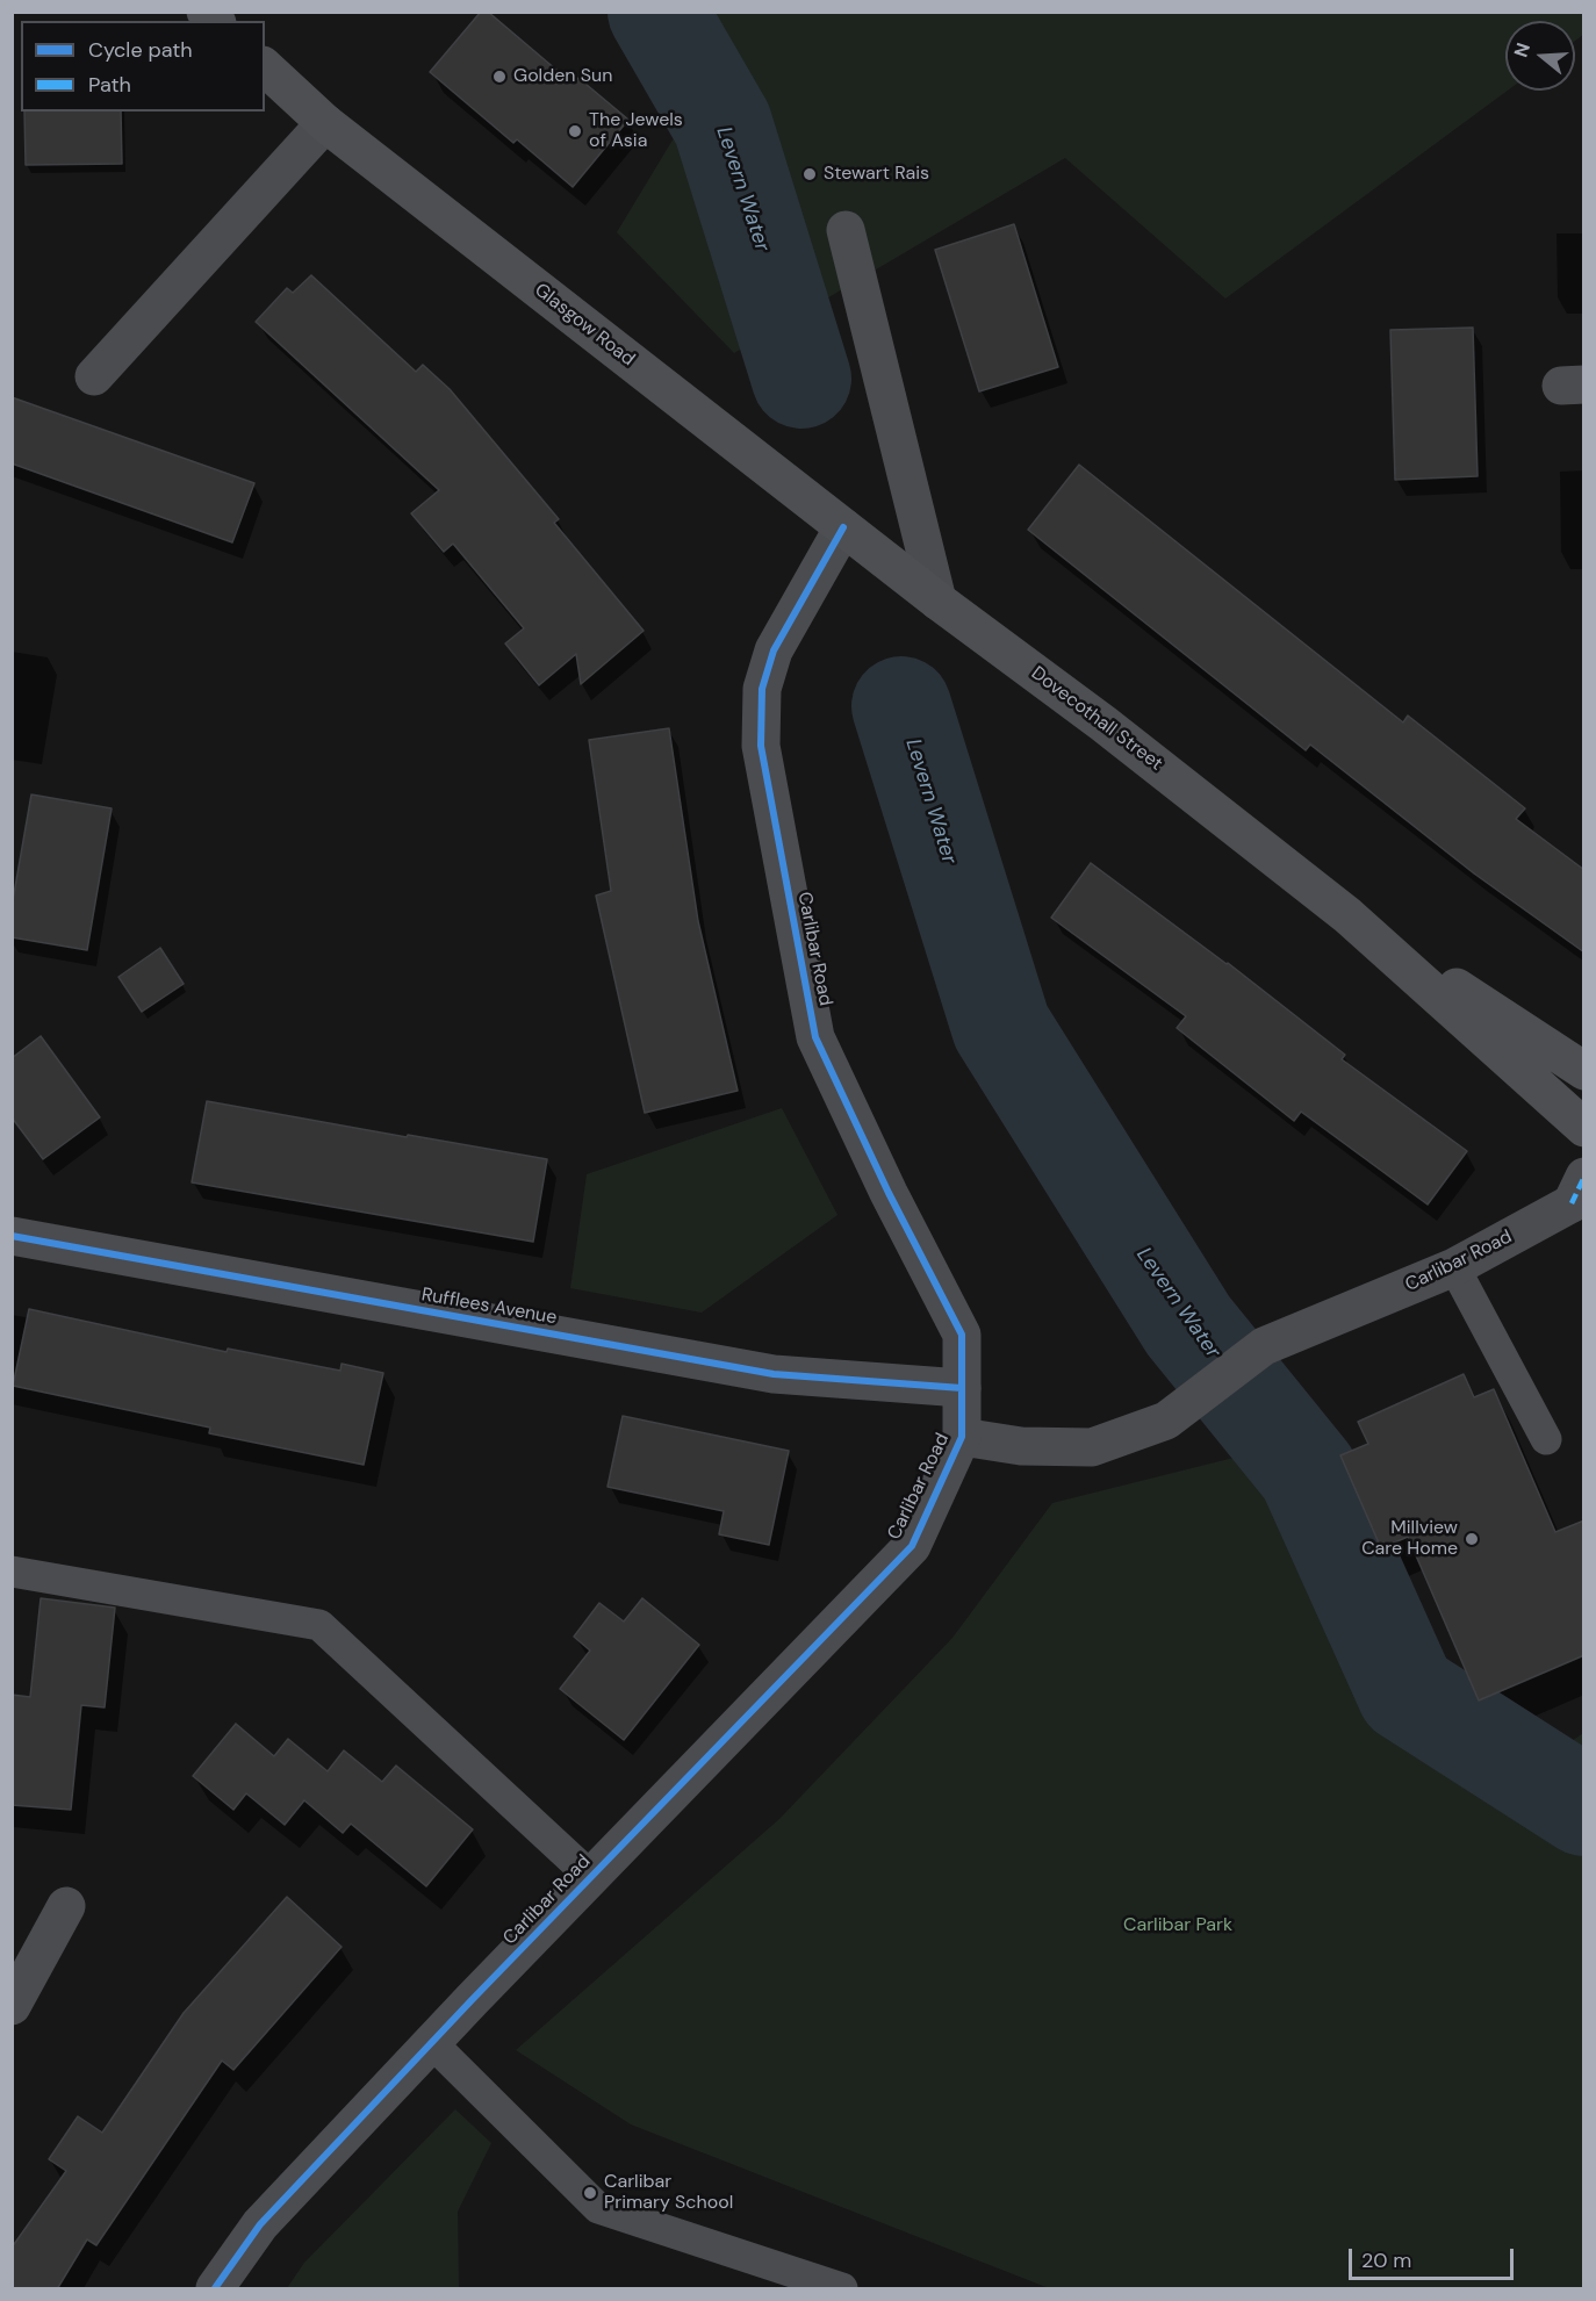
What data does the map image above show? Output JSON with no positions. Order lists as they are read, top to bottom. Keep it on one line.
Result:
{"streets":{"main road":["Glasgow Road","Dovecothall Street"],"street":["Carlibar Road","Rufflees Avenue"]},"crossings":[["Glasgow Road","Dovecothall Street"],["Glasgow Road","Carlibar Road"],["Dovecothall Street","Carlibar Road"],["Carlibar Road","Rufflees Avenue"]],"water":["Levern Water"],"parks":["Carlibar Park"],"places":["Golden Sun","The Jewels of Asia","Stewart Rais","Millview Care Home","Carlibar Primary School"],"legend":["Cycle path","Path"],"scale_bar":"20 m","north":"left"}
